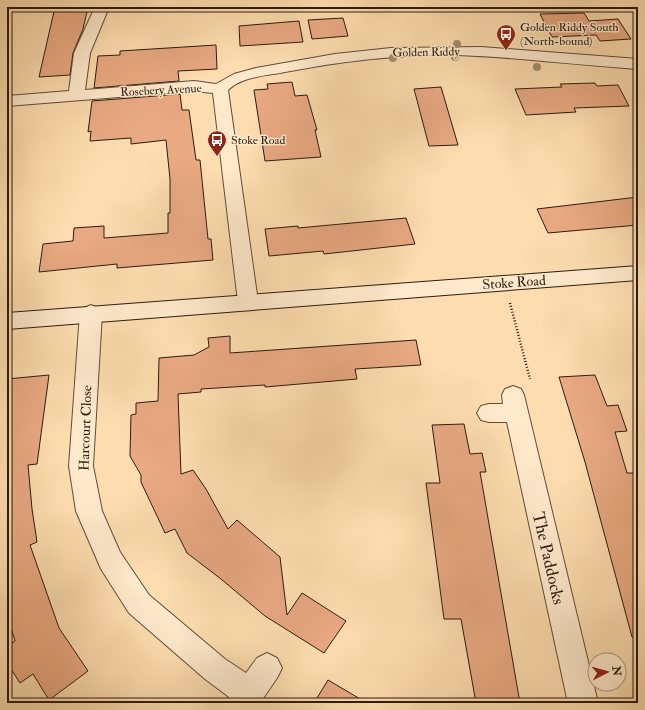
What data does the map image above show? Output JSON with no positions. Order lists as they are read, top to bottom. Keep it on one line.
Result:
{"streets":{"street":["Golden Riddy","Rosebery Avenue","Stoke Road","Harcourt Close","The Paddocks"]},"crossings":[["Golden Riddy","Rosebery Avenue"],["Rosebery Avenue","Stoke Road"],["Stoke Road","Harcourt Close"]],"places":{"bus stop":["Golden Riddy South (North-bound)","Stoke Road"]},"north":"right"}
